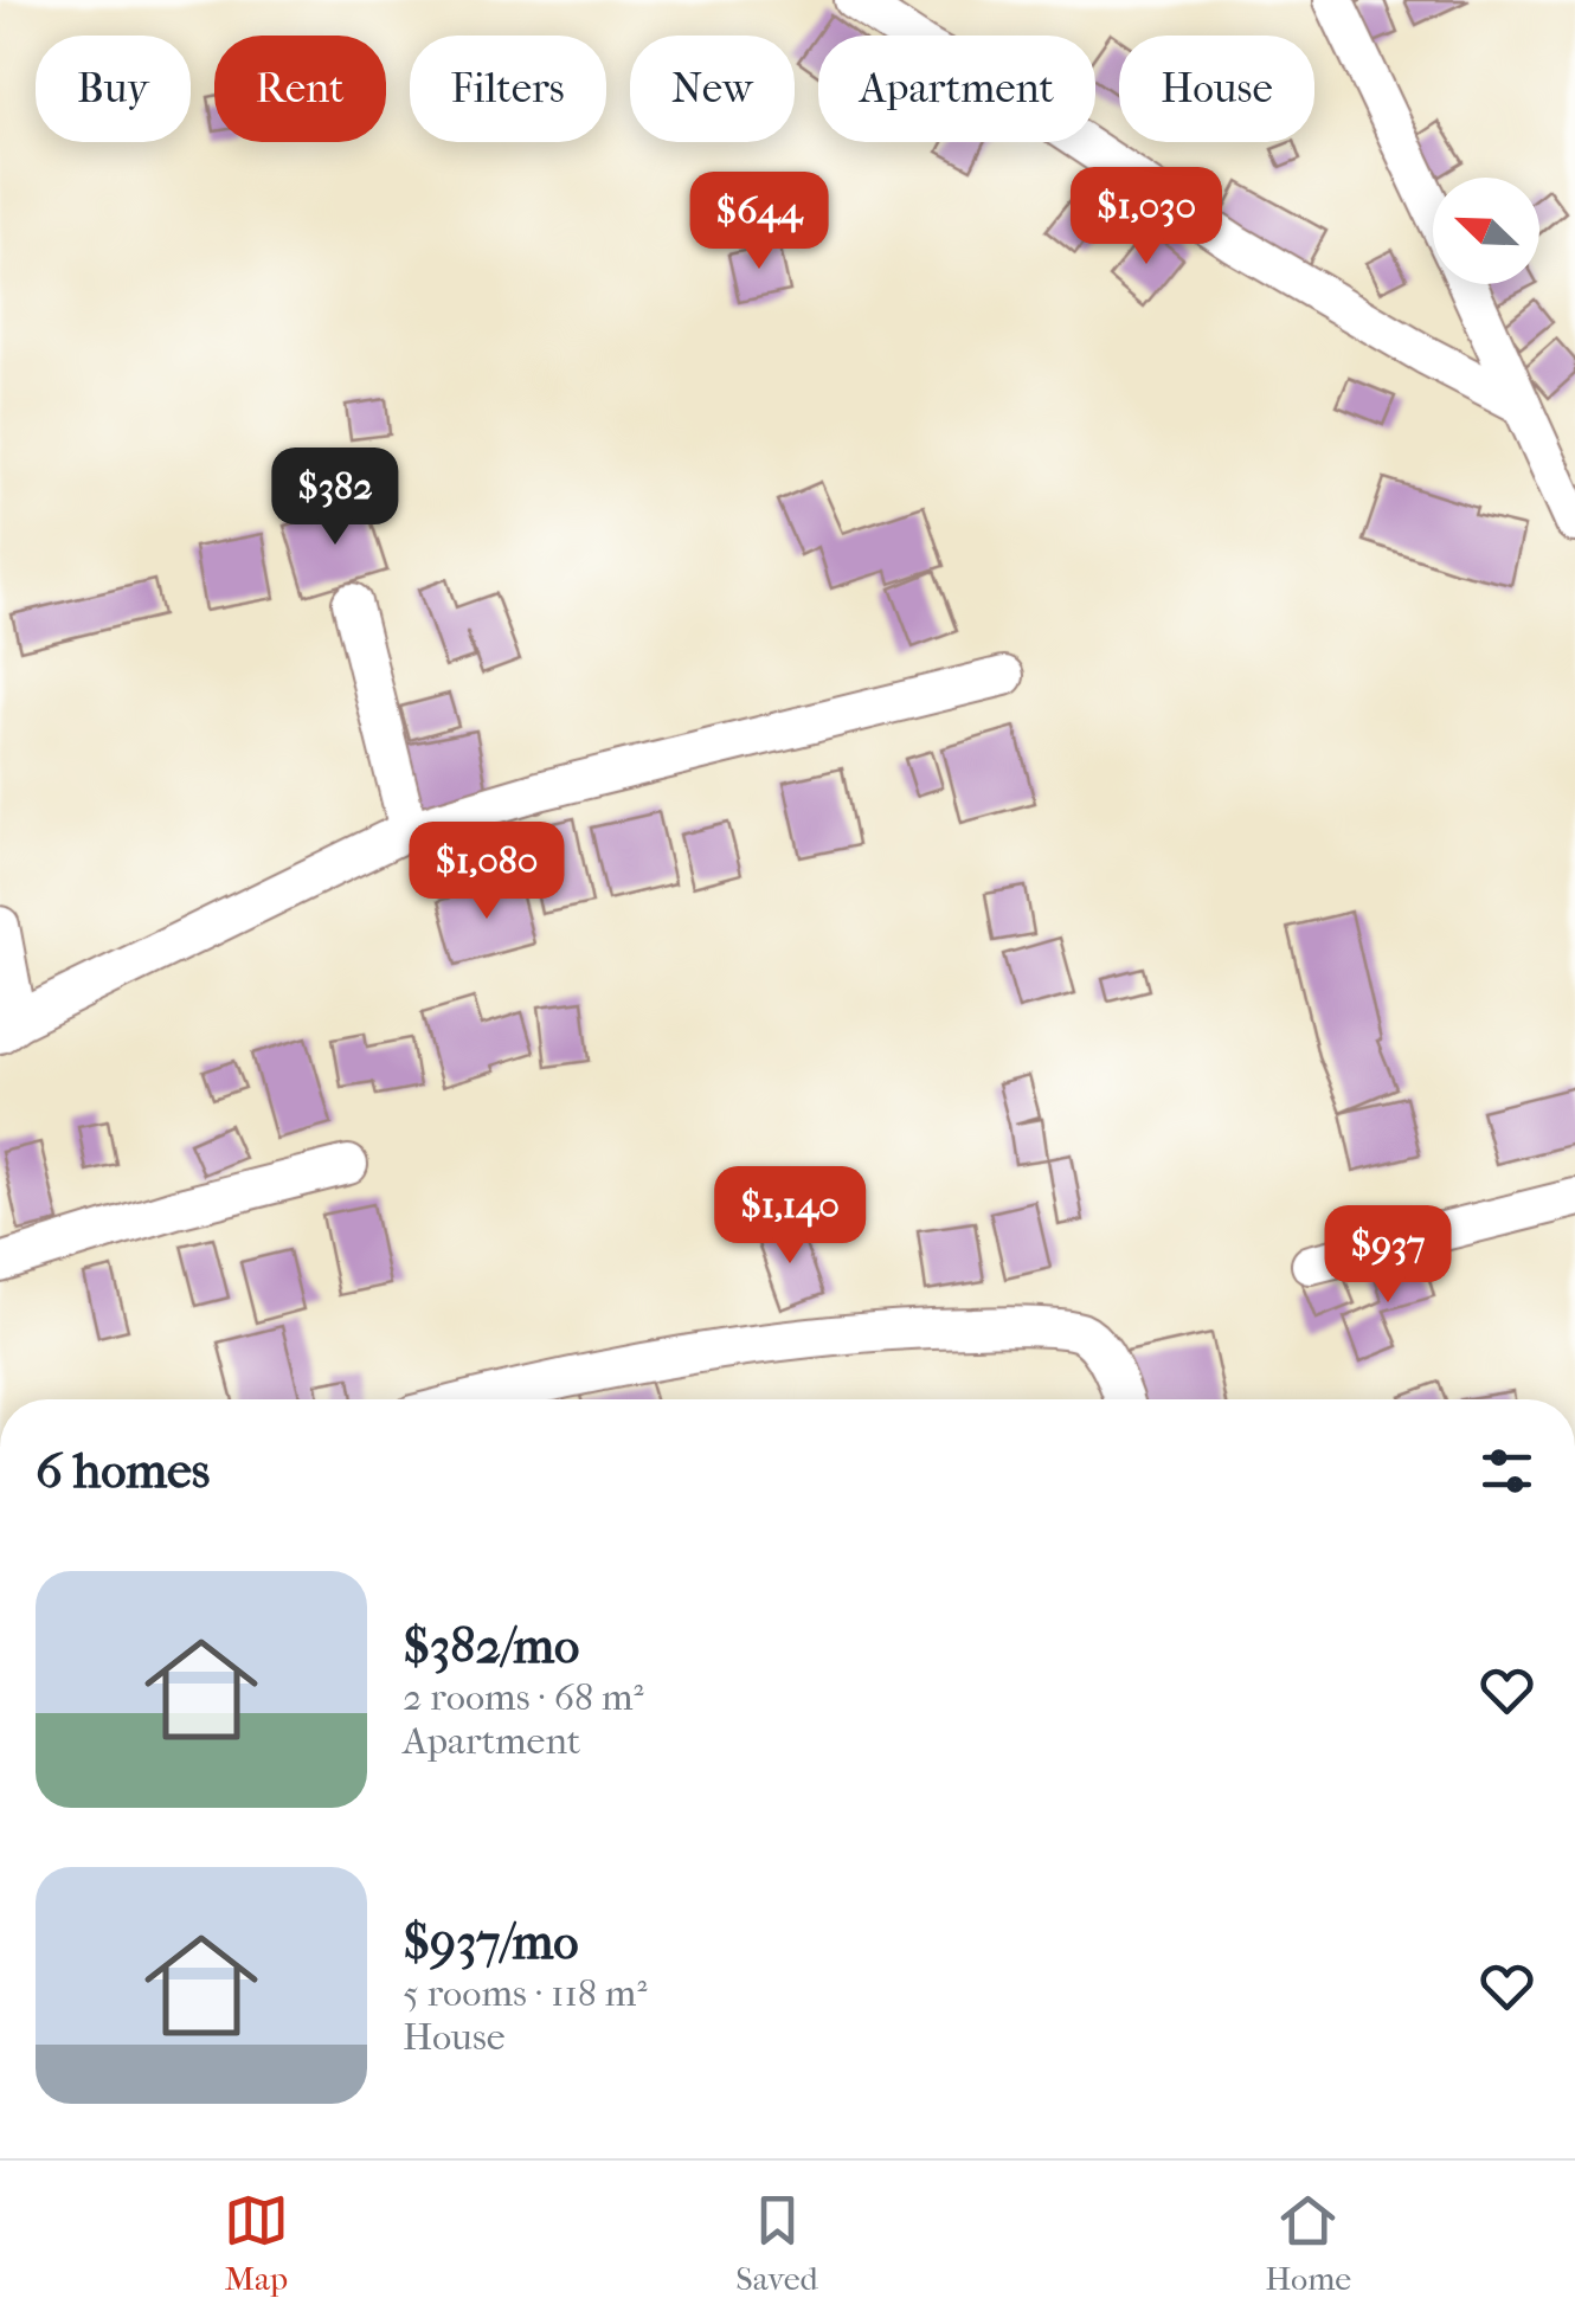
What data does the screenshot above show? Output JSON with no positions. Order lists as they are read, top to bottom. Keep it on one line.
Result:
{"north":"top left","page":{"chip":["Buy","Rent","Filters","New","Apartment","House"],"price":["$1,030","$644","$382","$1,080","$1,140","$937"],"heading":"6 homes","list":[{"name":"$382/mo","note":"2 rooms · 68 m² · Apartment"},{"name":"$937/mo","note":"5 rooms · 118 m² · House"}],"tabs":["Map","Saved","Home"]}}
